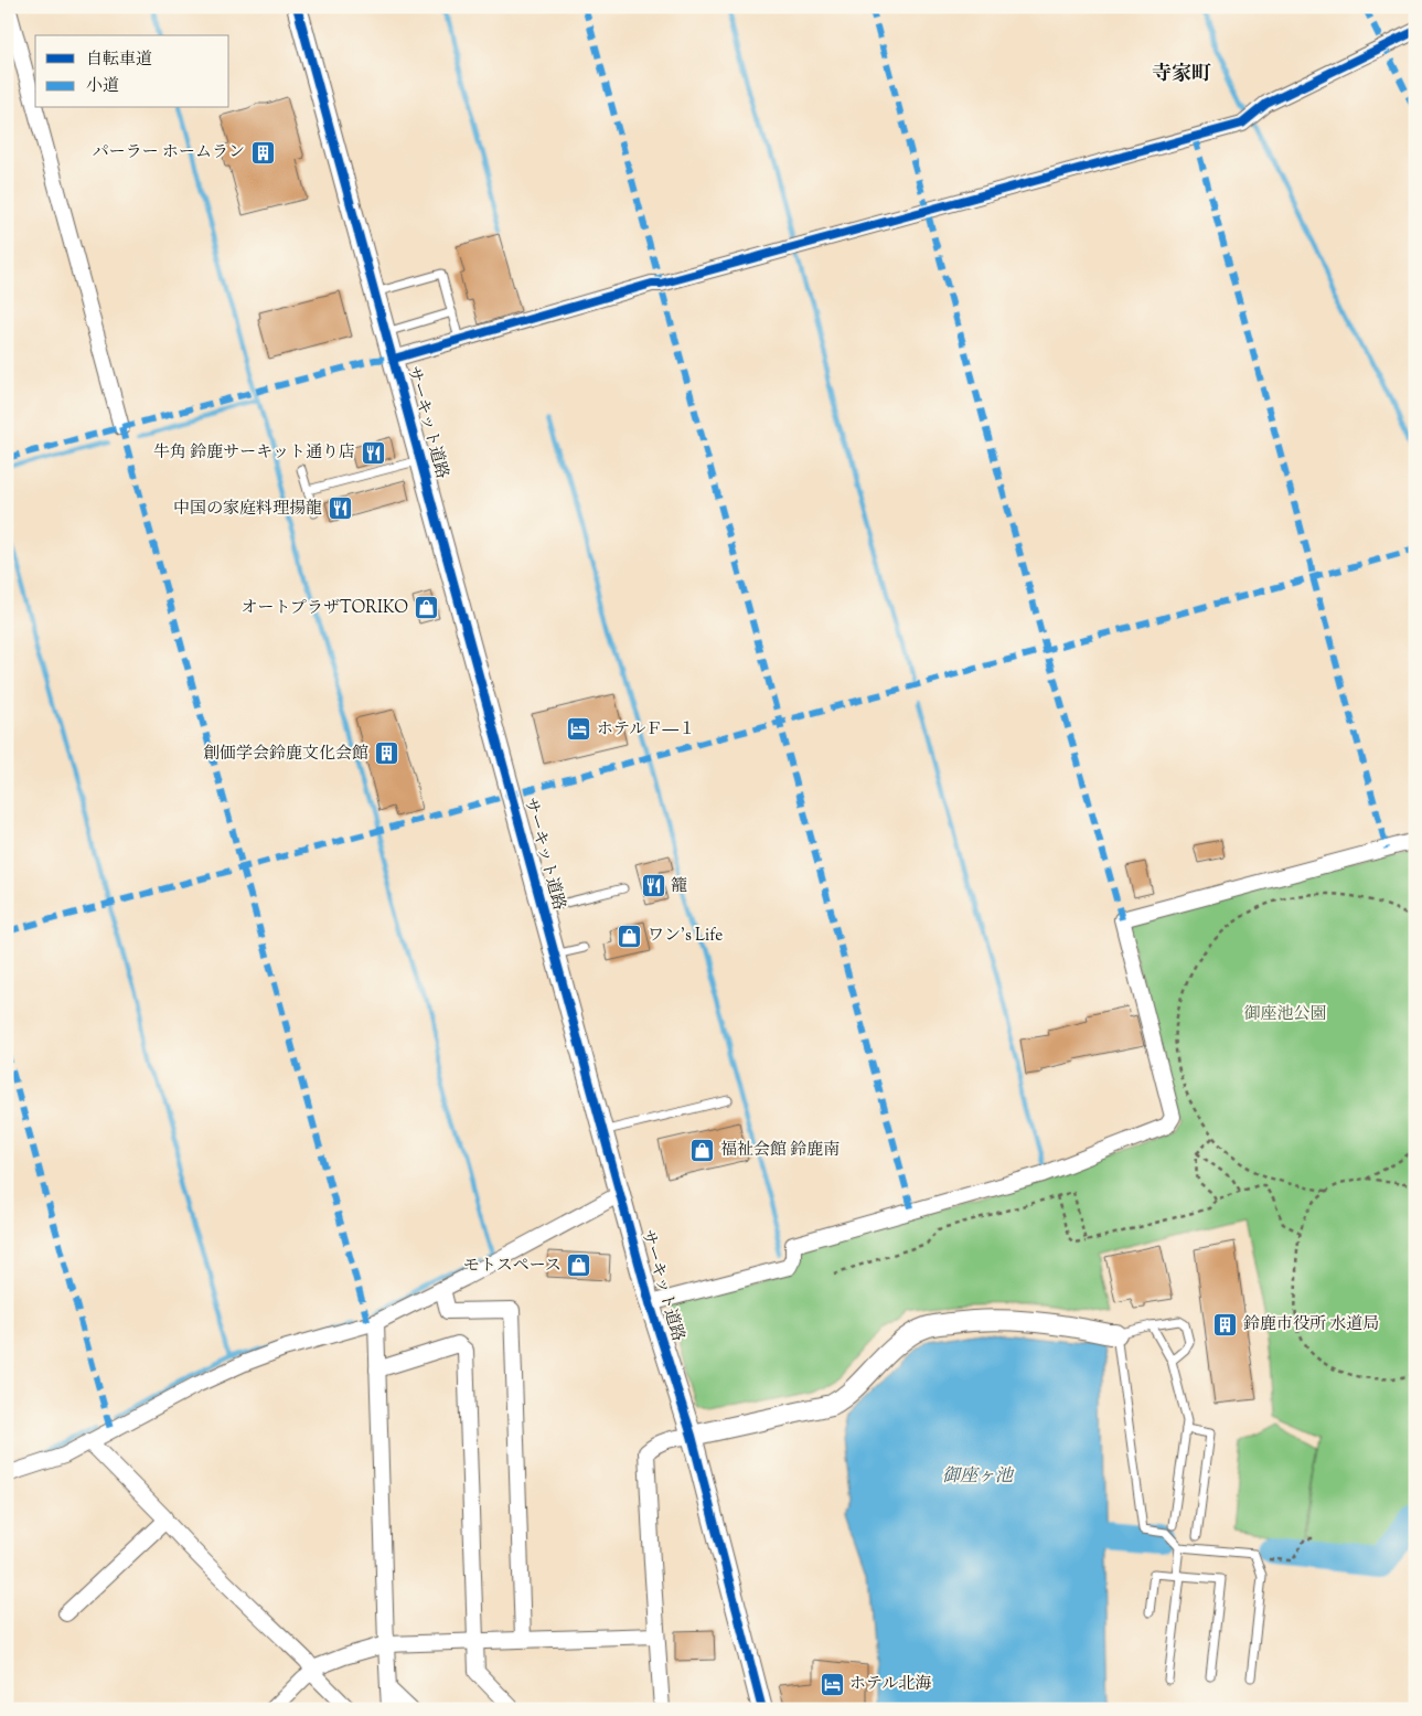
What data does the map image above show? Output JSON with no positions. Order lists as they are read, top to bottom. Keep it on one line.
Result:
{"streets":{"street":["サーキット道路"]},"districts":["寺家町"],"water":["御座ヶ池"],"parks":["御座池公園"],"places":{"building":["パーラー ホームラン","創価学会鈴鹿文化会館","鈴鹿市役所 水道局"],"restaurant":["牛角 鈴鹿サーキット通り店","中国の家庭料理揚龍","籠"],"shop":["オートプラザTORIKO","ワン's Life","福祉会館 鈴鹿南","モトスペース"],"hotel":["ホテルＦ―１","ホテル北海"]},"legend":["自転車道","小道"]}
